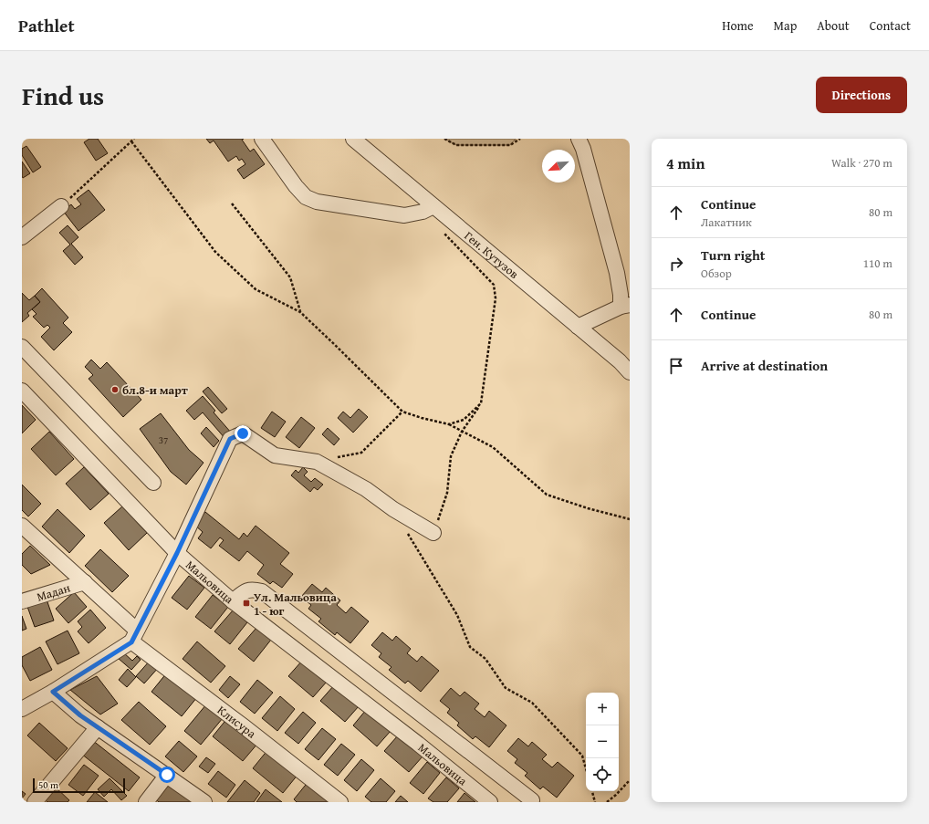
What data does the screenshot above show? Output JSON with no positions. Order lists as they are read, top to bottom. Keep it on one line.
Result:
{"streets":{"street":["Ген. Кутузов","Мальовица","Мадан","Клисура"]},"crossings":[["Мадан","Клисура"]],"places":{"other":["бл.8-и март"],"transit":["Ул. Мальовица 1 - юг"]},"house_numbers":["37"],"scale_bar":"50 m","north":"bottom left","page":{"header":"Pathlet","nav":["Home","Map","About","Contact"],"title":"Find us","buttons":"Directions","heading":["4 min","Walk · 270 m"],"list":[["Continue","Лакатник","80 m"],["Turn right","Обзор","110 m"],["Continue","80 m"],"Arrive at destination"],"map_buttons":["+","−"],"scale":"50 m"}}
